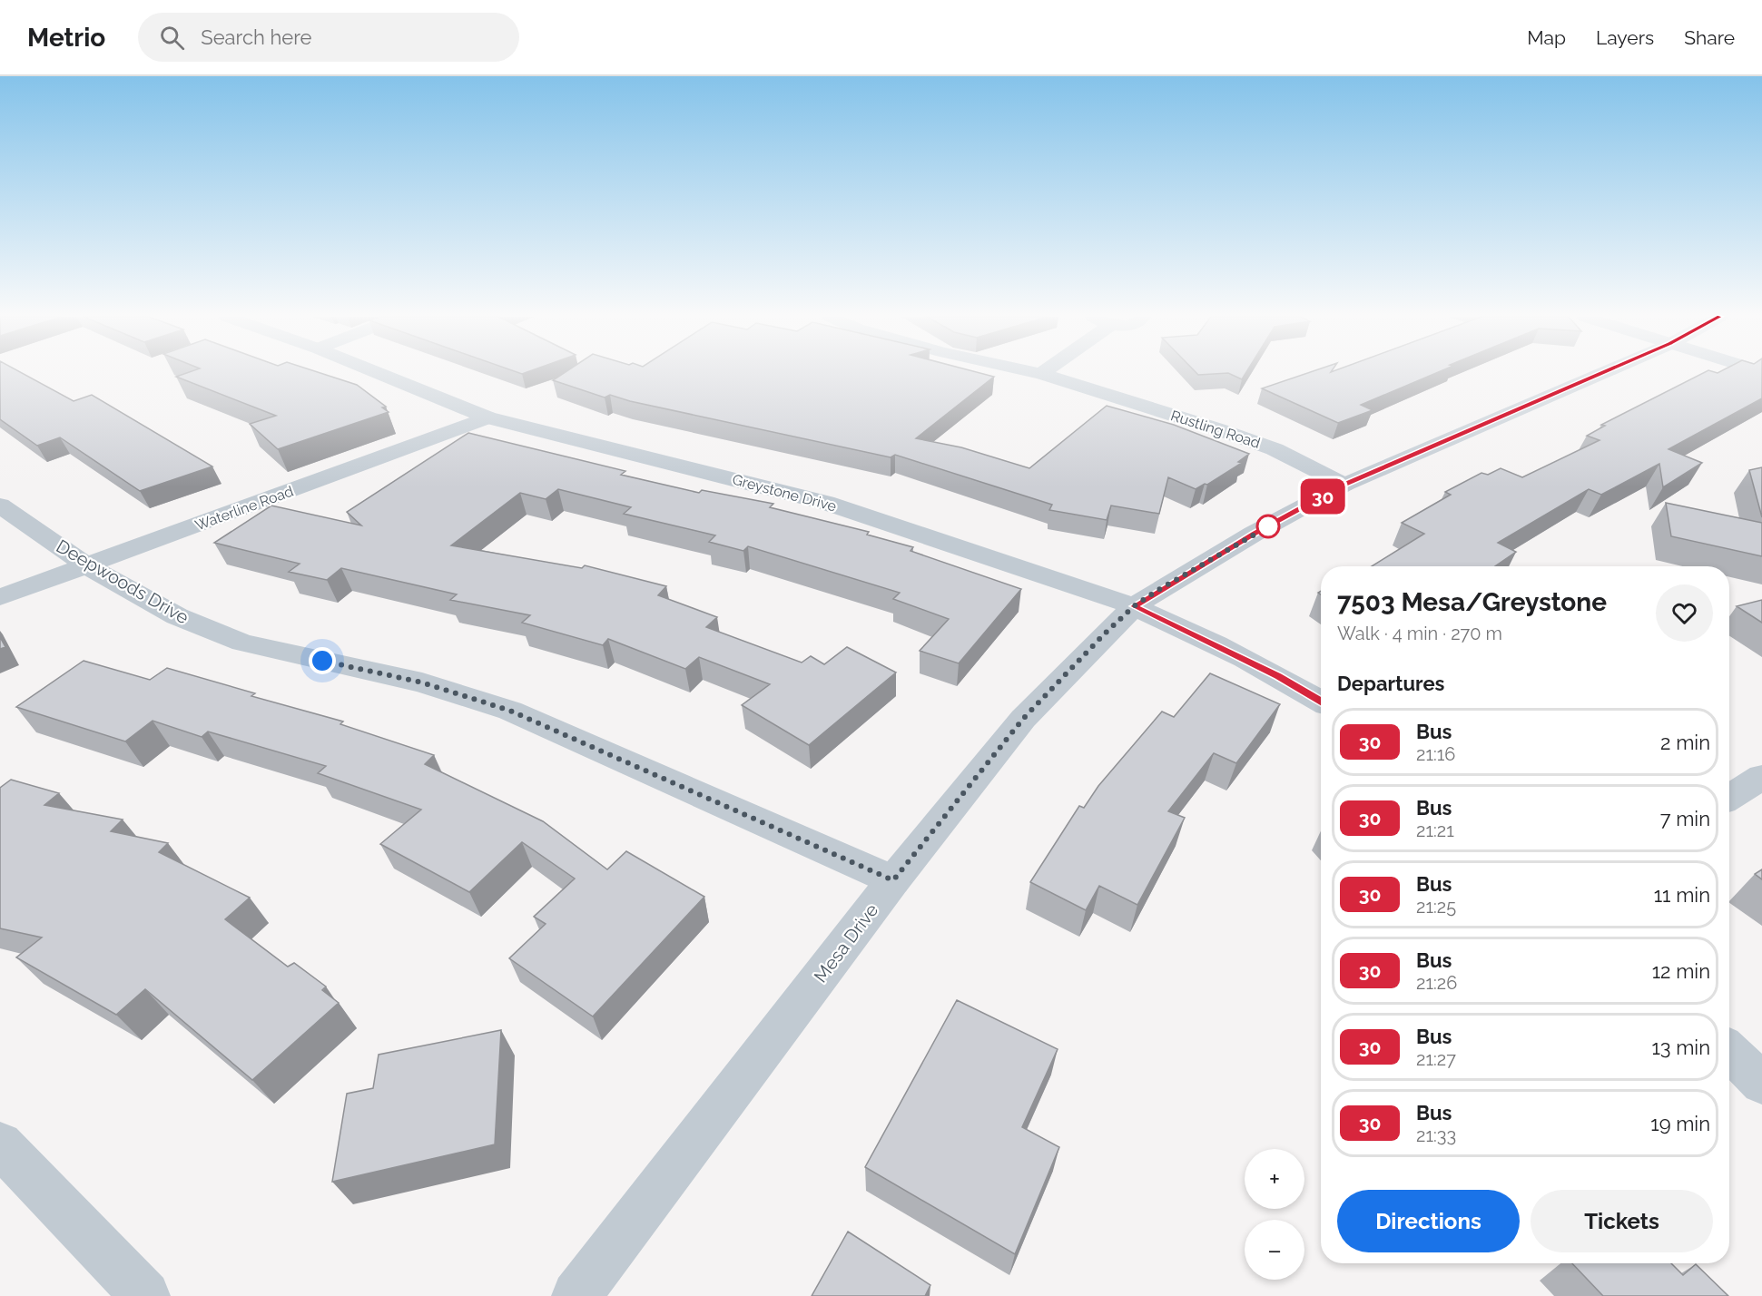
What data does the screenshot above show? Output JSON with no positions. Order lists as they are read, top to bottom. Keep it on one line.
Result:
{"streets":{"street":["Rustling Road","Greystone Drive","Waterline Road","Deepwoods Drive","Mesa Drive"]},"crossings":[["Rustling Road","Mesa Drive"],["Greystone Drive","Waterline Road"],["Greystone Drive","Mesa Drive"],["Waterline Road","Deepwoods Drive"],["Deepwoods Drive","Mesa Drive"]],"lines":["bus line 30"],"page":{"header":"Metrio","search":"Search here","nav":["Map","Layers","Share"],"on_map":"30","heading":[["7503 Mesa/Greystone","Walk · 4 min · 270 m"],"Departures"],"list":[{"mark":"30","name":"Bus","note":"21:16","value":"2 min"},{"mark":"30","name":"Bus","note":"21:21","value":"7 min"},{"mark":"30","name":"Bus","note":"21:25","value":"11 min"},{"mark":"30","name":"Bus","note":"21:26","value":"12 min"},{"mark":"30","name":"Bus","note":"21:27","value":"13 min"},{"mark":"30","name":"Bus","note":"21:33","value":"19 min"}],"map_buttons":["+","−"],"buttons":["Directions","Tickets"]}}
